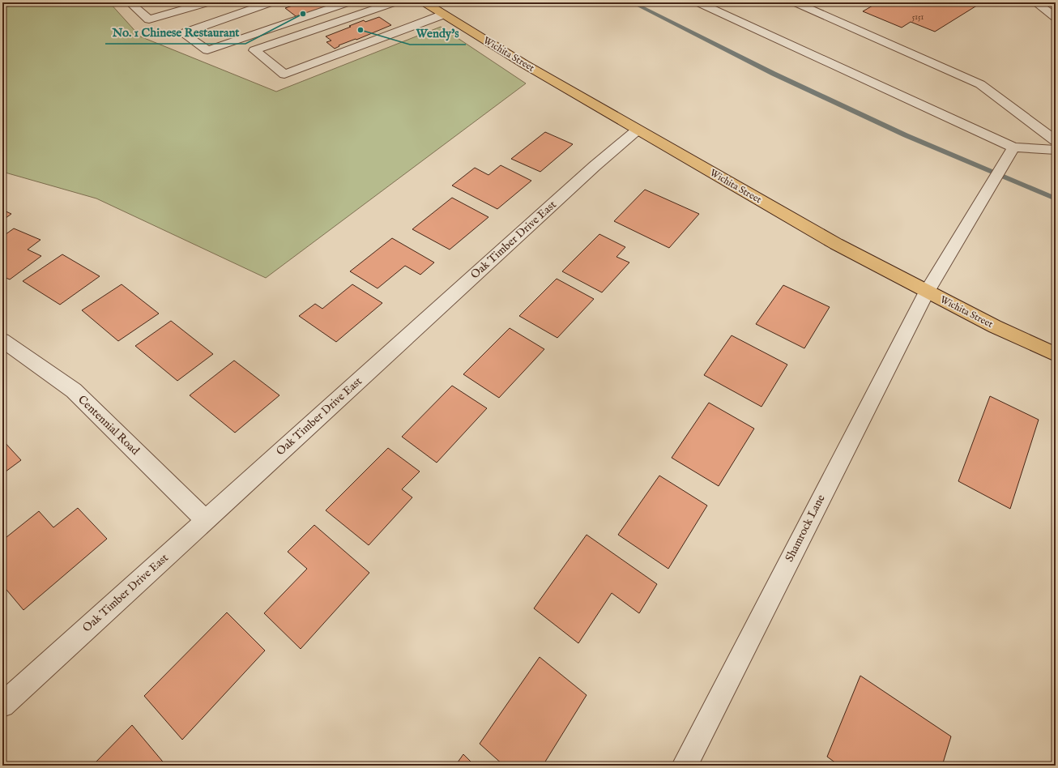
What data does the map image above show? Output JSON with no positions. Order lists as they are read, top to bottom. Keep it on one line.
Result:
{"streets":{"main road":["Wichita Street"],"street":["Oak Timber Drive East","Centennial Road","Shamrock Lane"]},"crossings":[["Wichita Street","Oak Timber Drive East"],["Wichita Street","Shamrock Lane"],["Oak Timber Drive East","Centennial Road"]],"places":["No. 1 Chinese Restaurant","Wendy's"],"house_numbers":["5151"]}
